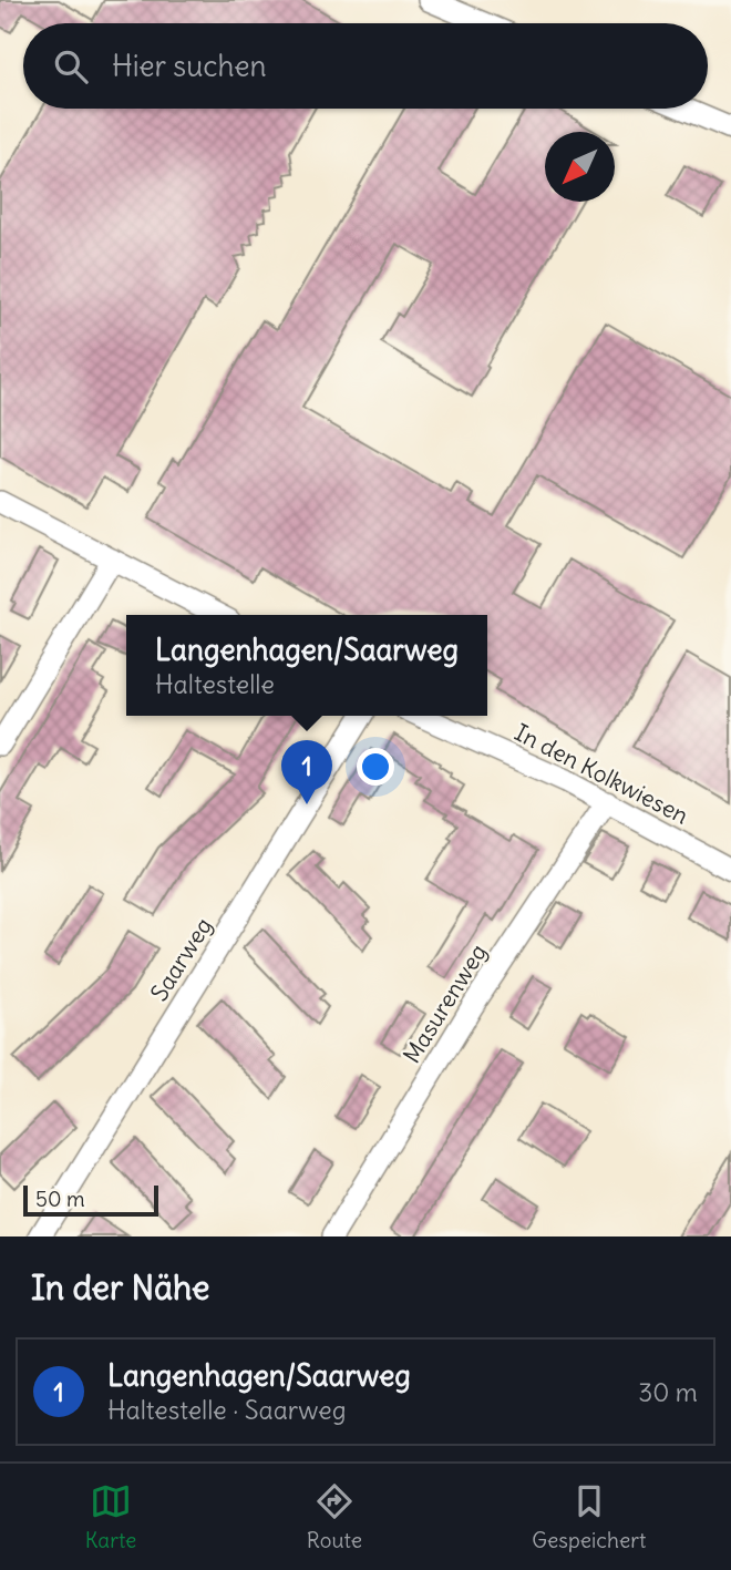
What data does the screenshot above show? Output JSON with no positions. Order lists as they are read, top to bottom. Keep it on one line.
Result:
{"streets":{"street":["In den Kolkwiesen","Saarweg","Masurenweg"]},"crossings":[["In den Kolkwiesen","Masurenweg"]],"scale_bar":"50 m","north":"bottom left","page":{"search":"Hier suchen","popup":["Langenhagen/Saarweg","Haltestelle"],"pins":"1","scale":"50 m","heading":"In der Nähe","list":[{"mark":"1","name":"Langenhagen/Saarweg","note":"Haltestelle · Saarweg","value":"30 m"}],"nav":["Karte","Route","Gespeichert"]}}
